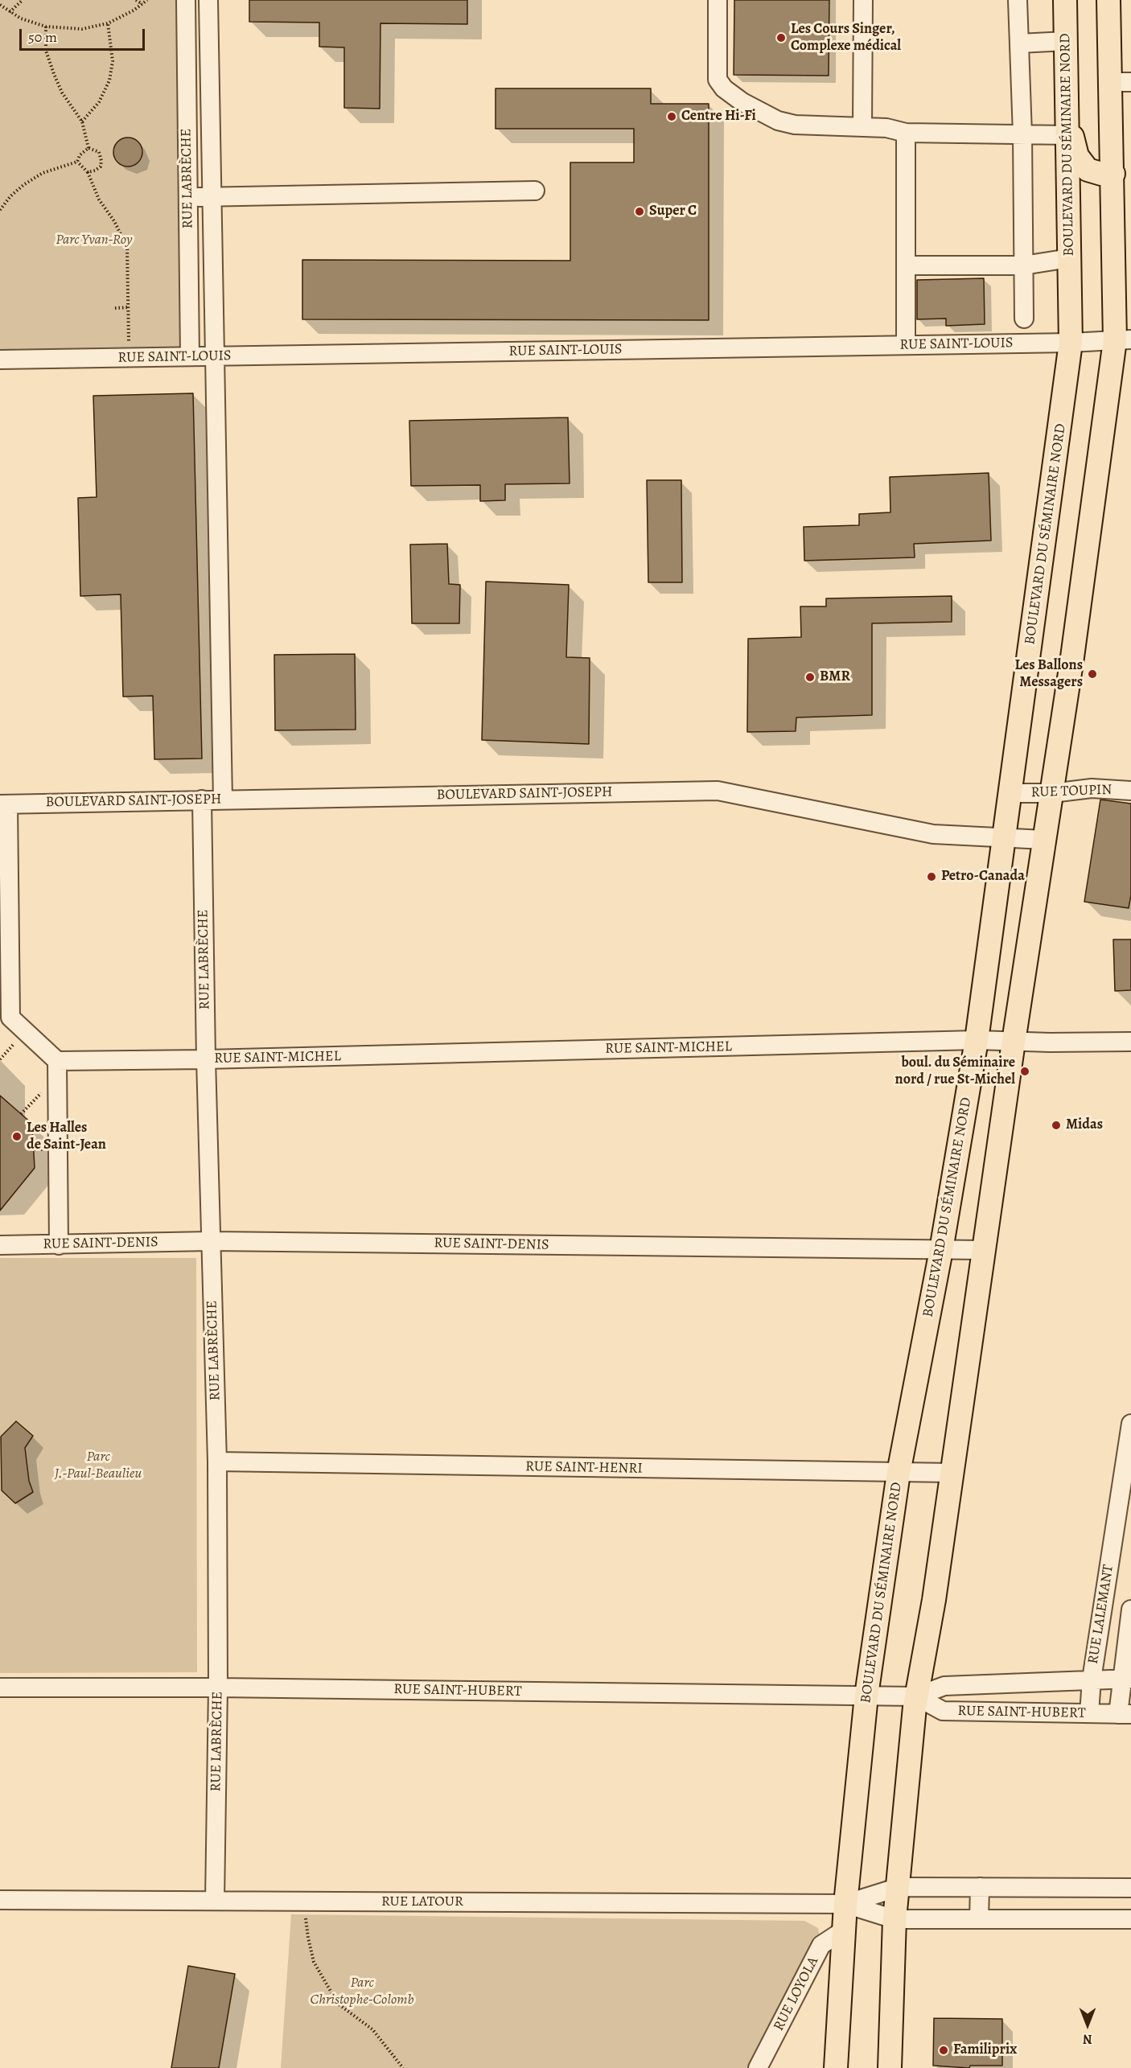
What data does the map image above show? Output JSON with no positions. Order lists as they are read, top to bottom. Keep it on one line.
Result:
{"streets":{"main road":["BOULEVARD DU SÉMINAIRE NORD"],"street":["RUE LABRÈCHE","RUE SAINT-LOUIS","RUE TOUPIN","BOULEVARD SAINT-JOSEPH","RUE SAINT-MICHEL","RUE SAINT-DENIS","RUE SAINT-HENRI","RUE LALEMANT","RUE SAINT-HUBERT","RUE LATOUR","RUE LOYOLA"]},"crossings":[["BOULEVARD DU SÉMINAIRE NORD","RUE SAINT-LOUIS"],["BOULEVARD DU SÉMINAIRE NORD","RUE TOUPIN"],["BOULEVARD DU SÉMINAIRE NORD","BOULEVARD SAINT-JOSEPH"],["BOULEVARD DU SÉMINAIRE NORD","RUE SAINT-MICHEL"],["BOULEVARD DU SÉMINAIRE NORD","RUE SAINT-DENIS"],["BOULEVARD DU SÉMINAIRE NORD","RUE SAINT-HENRI"],["BOULEVARD DU SÉMINAIRE NORD","RUE SAINT-HUBERT"],["BOULEVARD DU SÉMINAIRE NORD","RUE LATOUR"],["BOULEVARD DU SÉMINAIRE NORD","RUE LOYOLA"],["RUE LABRÈCHE","RUE SAINT-LOUIS"],["RUE LABRÈCHE","BOULEVARD SAINT-JOSEPH"],["RUE LABRÈCHE","RUE SAINT-MICHEL"],["RUE LABRÈCHE","RUE SAINT-DENIS"],["RUE LABRÈCHE","RUE SAINT-HENRI"],["RUE LABRÈCHE","RUE SAINT-HUBERT"],["RUE LABRÈCHE","RUE LATOUR"],["RUE LALEMANT","RUE SAINT-HUBERT"]],"parks":["Parc Yvan-Roy","Parc J.-Paul-Beaulieu","Parc Christophe-Colomb"],"places":["Les Cours Singer, Complexe médical","Centre Hi-Fi","Super C","Les Ballons Messagers","BMR","Petro-Canada","boul. du Séminaire nord / rue St-Michel","Midas","Les Halles de Saint-Jean","Familiprix"],"scale_bar":"50 m","north":"bottom"}
